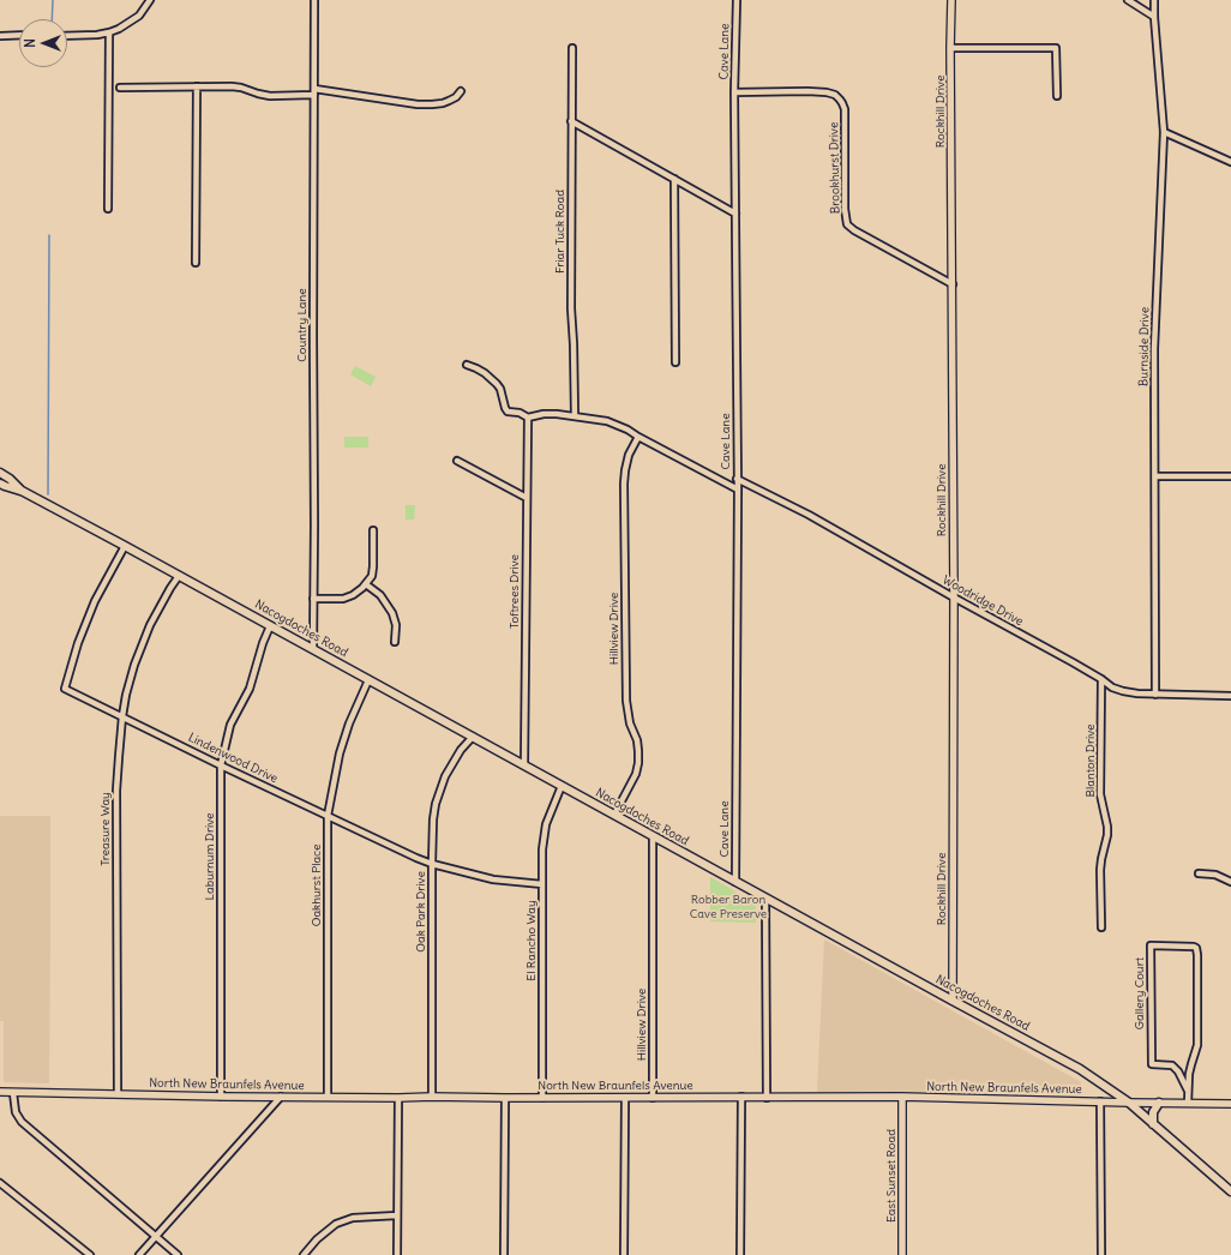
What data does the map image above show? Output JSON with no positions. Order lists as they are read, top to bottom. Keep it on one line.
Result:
{"streets":{"main road":["Nacogdoches Road"],"street":["Cave Lane","Rockhill Drive","Brookhurst Drive","Friar Tuck Road","Country Lane","Burnside Drive","Toftrees Drive","Woodridge Drive","Hillview Drive","Lindenwood Drive","Blanton Drive","Treasure Way","Laburnum Drive","Oakhurst Place","Oak Park Drive","El Rancho Way","Gallery Court","North New Braunfels Avenue","East Sunset Road"]},"crossings":[["Cave Lane","Brookhurst Drive"],["Cave Lane","Woodridge Drive"],["Cave Lane","Nacogdoches Road"],["Rockhill Drive","Brookhurst Drive"],["Rockhill Drive","Woodridge Drive"],["Rockhill Drive","Nacogdoches Road"],["Country Lane","Nacogdoches Road"],["Burnside Drive","Woodridge Drive"],["Toftrees Drive","Nacogdoches Road"],["Woodridge Drive","Blanton Drive"],["Nacogdoches Road","Hillview Drive"],["Nacogdoches Road","Lindenwood Drive"],["Nacogdoches Road","Treasure Way"],["Nacogdoches Road","Laburnum Drive"],["Nacogdoches Road","Oakhurst Place"],["Nacogdoches Road","Oak Park Drive"],["Nacogdoches Road","El Rancho Way"],["Nacogdoches Road","North New Braunfels Avenue"],["Hillview Drive","North New Braunfels Avenue"],["Lindenwood Drive","Treasure Way"],["Lindenwood Drive","Laburnum Drive"],["Lindenwood Drive","Oakhurst Place"],["Lindenwood Drive","Oak Park Drive"],["Lindenwood Drive","El Rancho Way"],["Treasure Way","North New Braunfels Avenue"],["Laburnum Drive","North New Braunfels Avenue"],["Oakhurst Place","North New Braunfels Avenue"],["Oak Park Drive","North New Braunfels Avenue"],["El Rancho Way","North New Braunfels Avenue"],["Gallery Court","North New Braunfels Avenue"],["North New Braunfels Avenue","East Sunset Road"]],"parks":["Robber Baron Cave Preserve"],"north":"left"}
